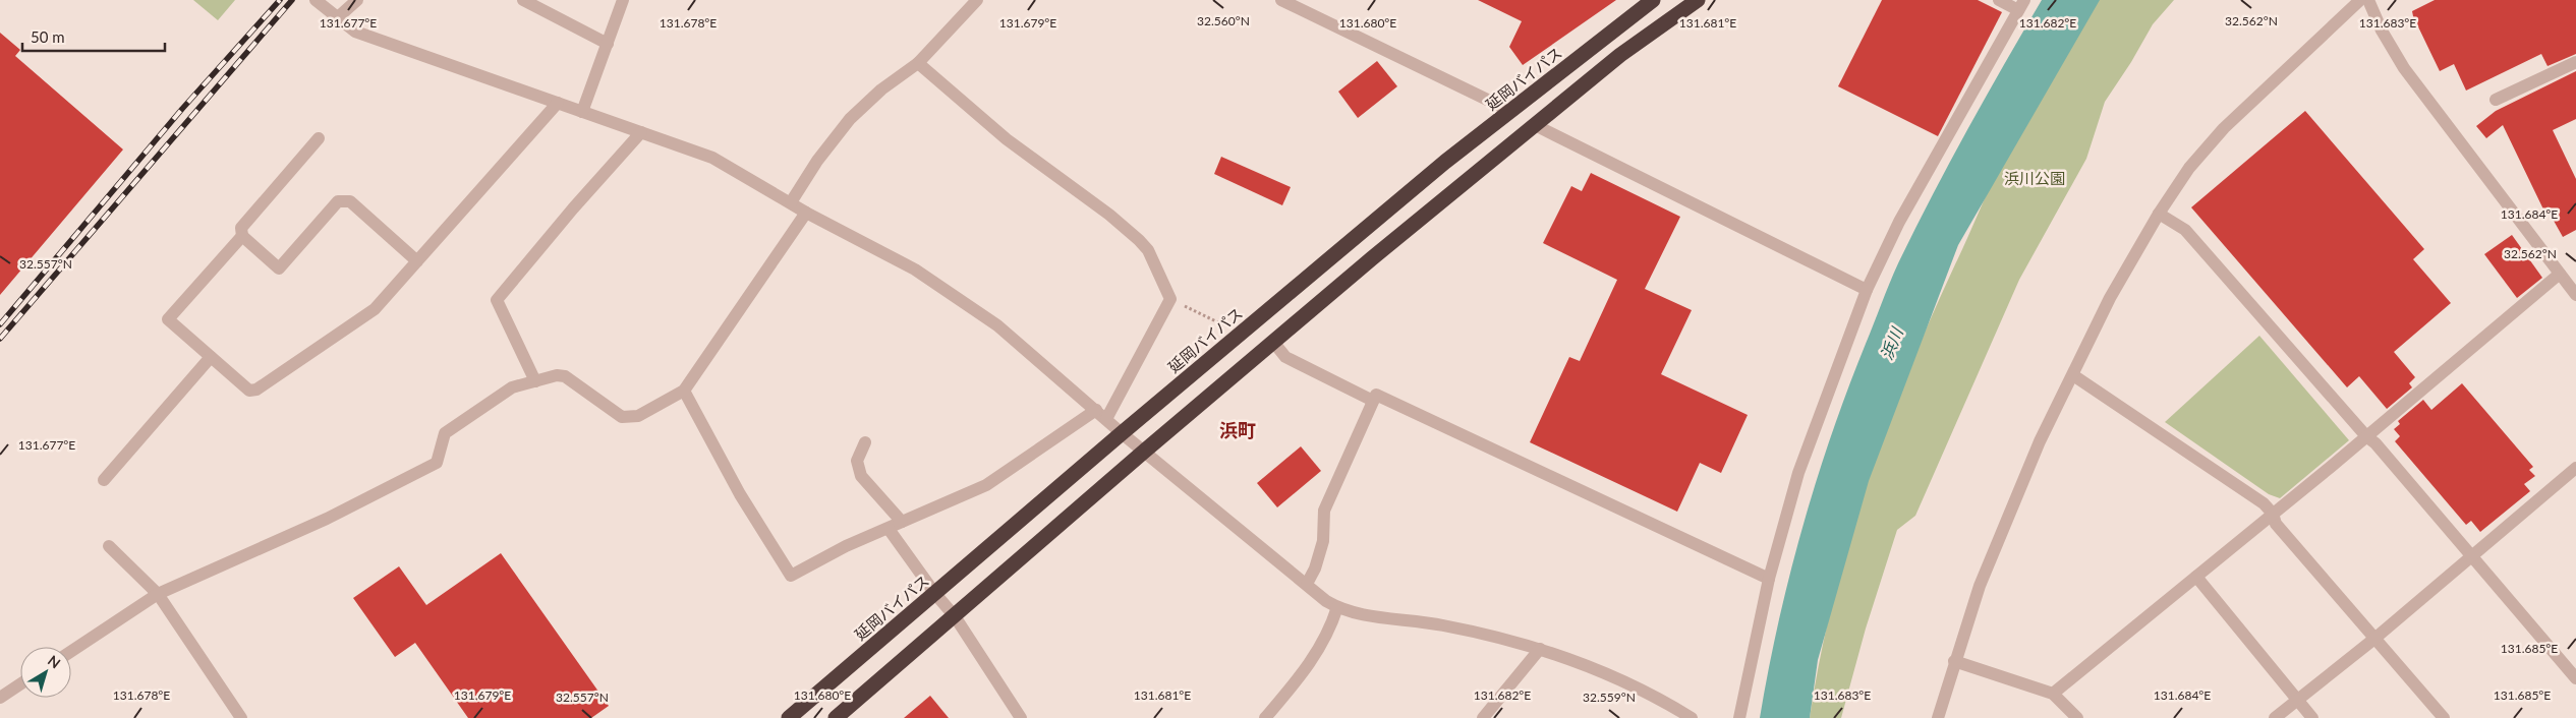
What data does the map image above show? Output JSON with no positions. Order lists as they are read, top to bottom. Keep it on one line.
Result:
{"streets":{"highway":["延岡バイパス"]},"districts":["浜町"],"water":["浜川"],"parks":["浜川公園"],"scale_bar":"50 m","north":"top right","coordinates":["32.560°N","32.562°N","131.677°E","131.678°E","131.682°E","131.683°E","131.679°E","131.680°E","131.681°E","131.684°E","32.557°N","131.685°E","32.559°N"]}
